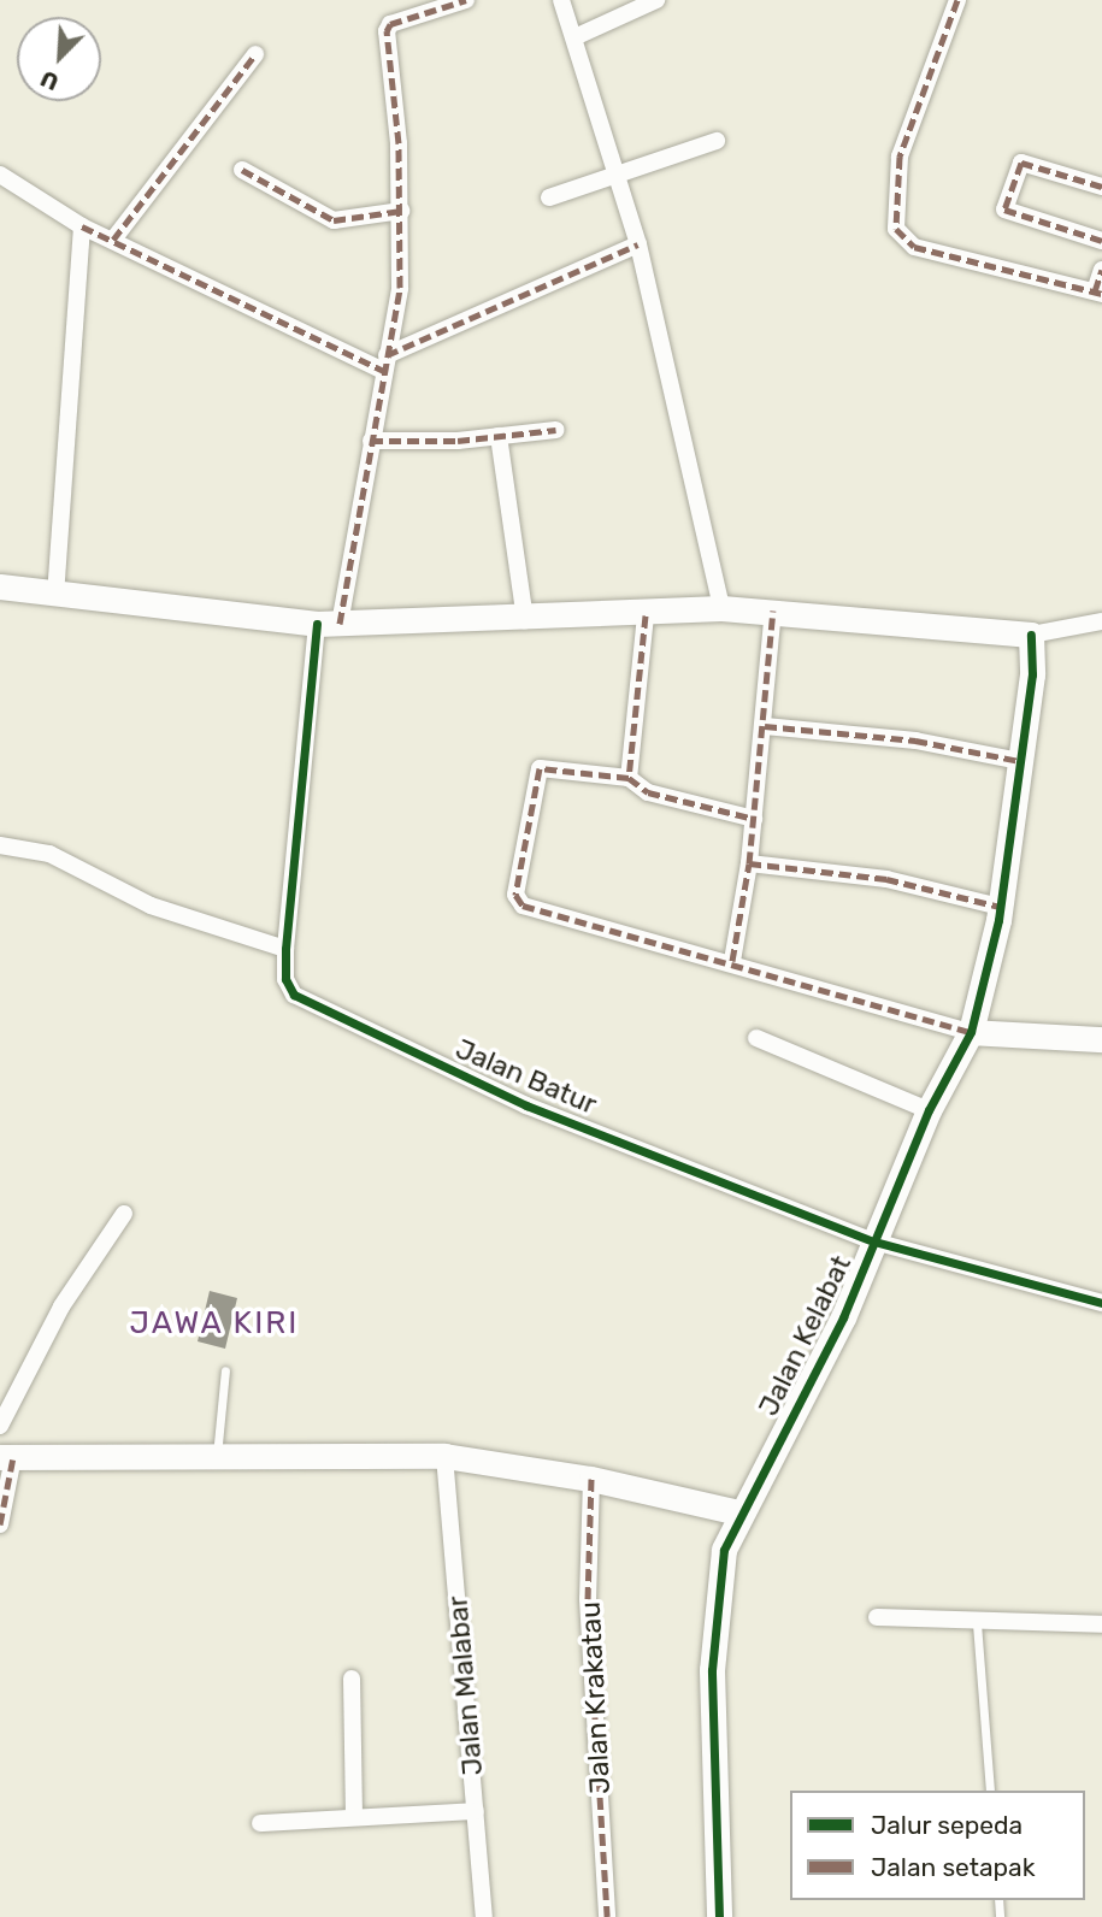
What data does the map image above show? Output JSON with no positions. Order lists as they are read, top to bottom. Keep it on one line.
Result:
{"streets":{"street":["Jalan Batur","Jalan Kelabat","Jalan Malabar","Jalan Krakatau"]},"crossings":[["Jalan Batur","Jalan Kelabat"]],"districts":["JAWA KIRI"],"legend":["Jalur sepeda","Jalan setapak"],"north":"bottom left"}
